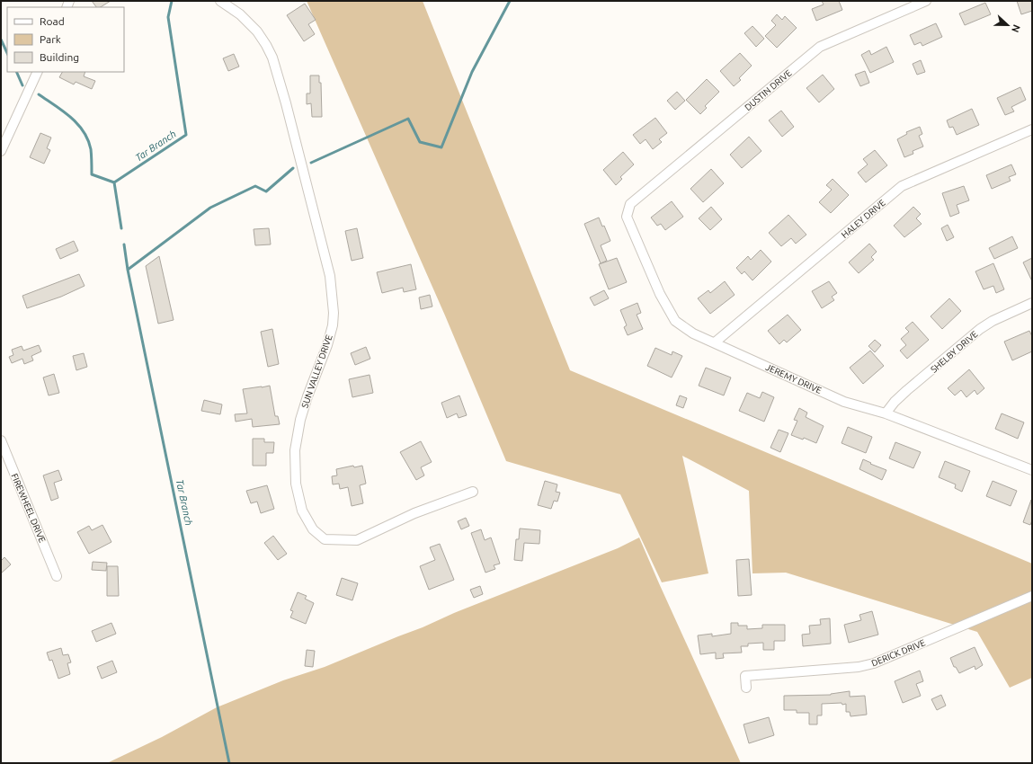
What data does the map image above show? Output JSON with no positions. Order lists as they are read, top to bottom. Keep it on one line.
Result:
{"streets":{"street":["DUSTIN DRIVE","HALEY DRIVE","SHELBY DRIVE","SUN VALLEY DRIVE","JEREMY DRIVE","FIREWHEEL DRIVE","DERICK DRIVE"]},"crossings":[["DUSTIN DRIVE","JEREMY DRIVE"],["HALEY DRIVE","JEREMY DRIVE"],["SHELBY DRIVE","JEREMY DRIVE"]],"water":["Tar Branch"],"legend":["Road","Park","Building"],"north":"right"}
